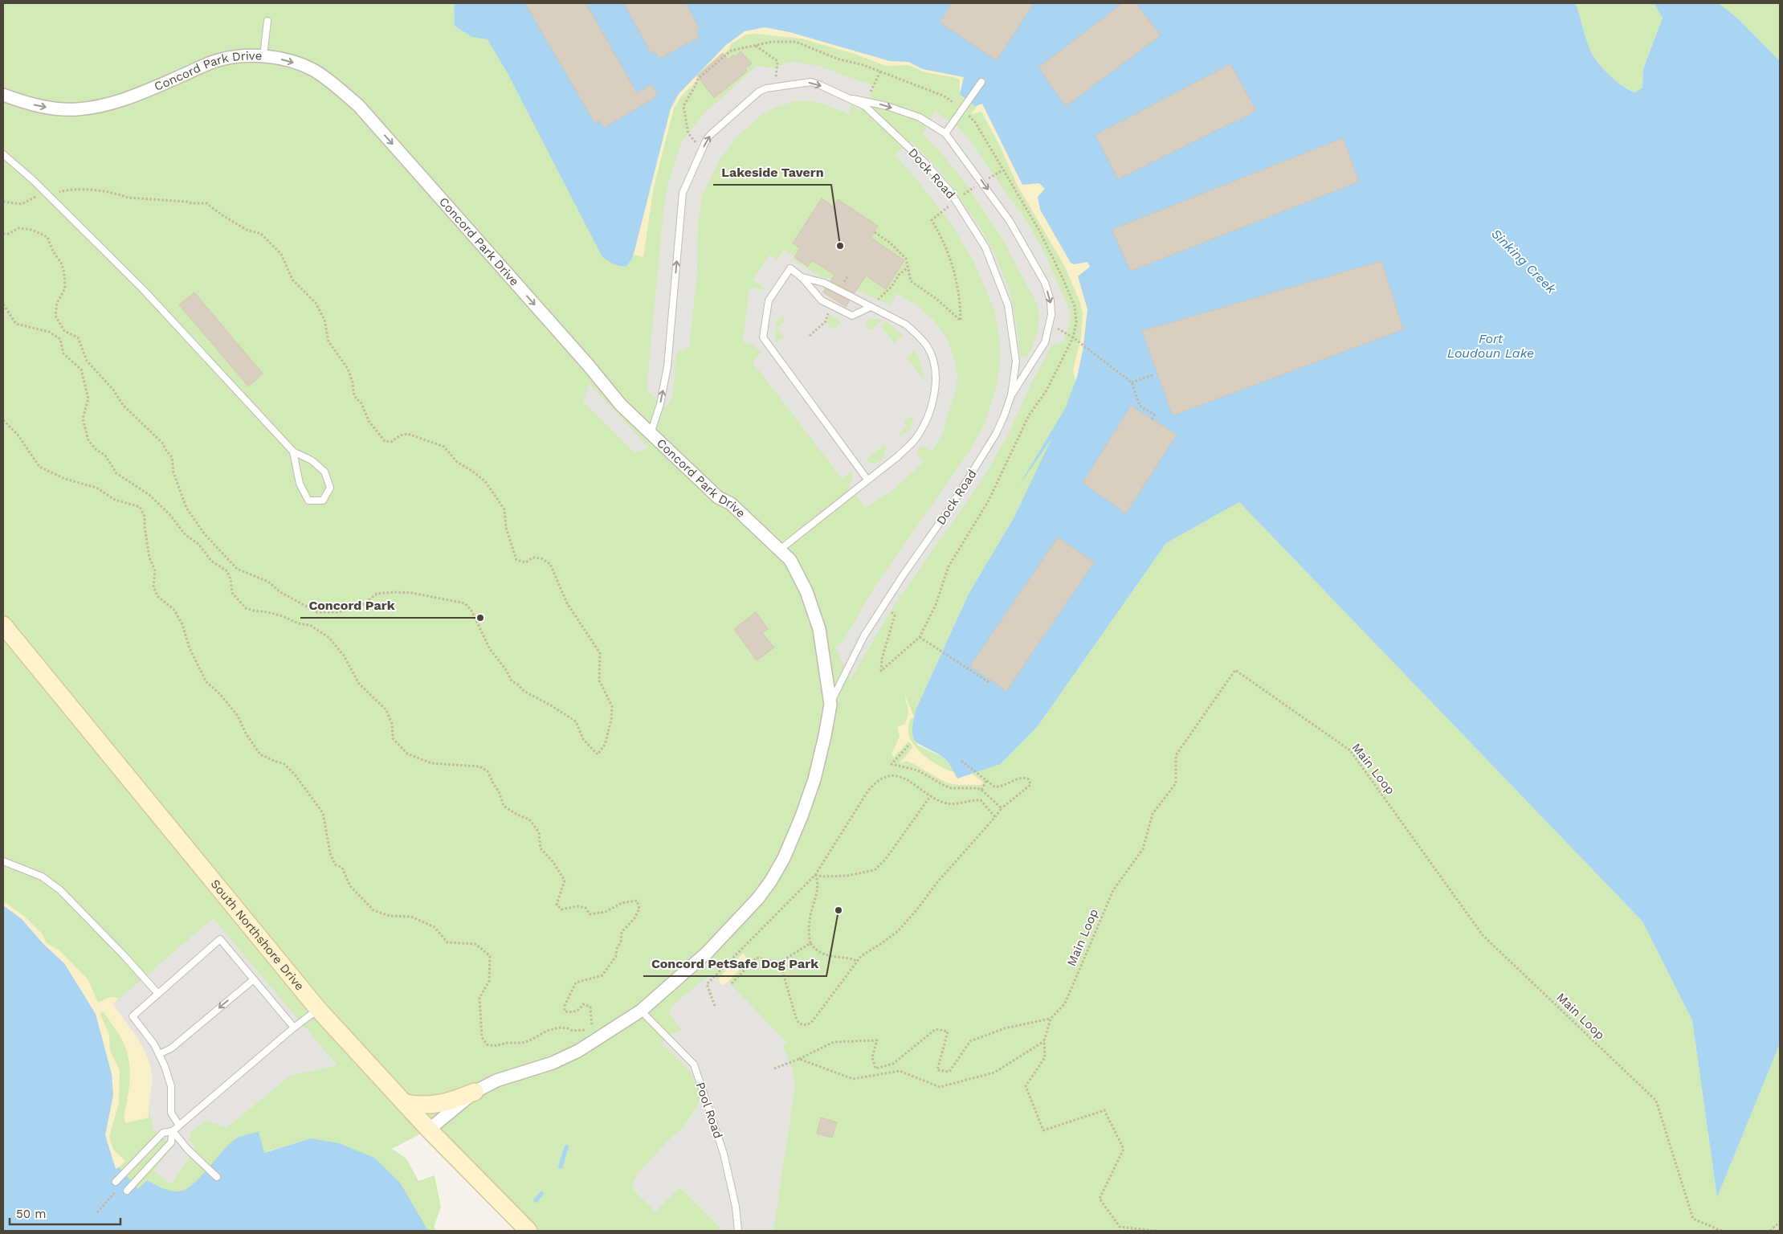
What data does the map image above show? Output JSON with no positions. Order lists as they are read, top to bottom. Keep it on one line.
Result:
{"streets":{"main road":["South Northshore Drive"],"street":["Concord Park Drive"],"lane":["Dock Road","Pool Road"],"path":["Main Loop"]},"crossings":[["Concord Park Drive","Dock Road"],["Concord Park Drive","South Northshore Drive"],["Concord Park Drive","Pool Road"]],"one_way":["Concord Park Drive"],"water":["Sinking Creek","Fort Loudoun Lake"],"places":["Lakeside Tavern","Concord Park","Concord PetSafe Dog Park"],"scale_bar":"50 m"}
